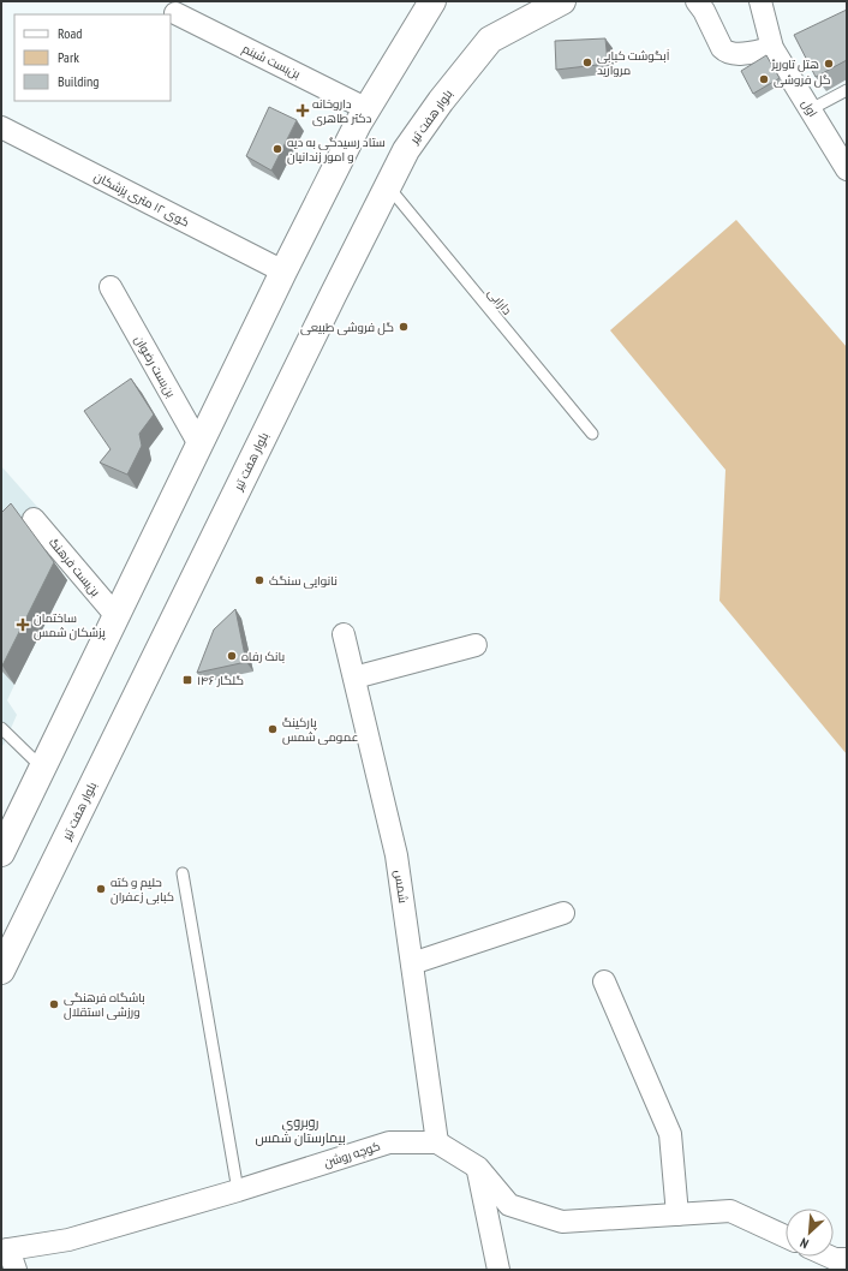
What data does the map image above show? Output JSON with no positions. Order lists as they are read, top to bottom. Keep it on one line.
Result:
{"streets":{"highway":["بلوار هفت تیر"],"street":["بن‌بست شبنم","اول","کوی ۱۲ متری پزشکان","بن‌بست رضوان","بن‌بست فرهنگ","شمس","کوچه روشن"],"lane":["دارابی"]},"crossings":[["بلوار هفت تیر","دارابی"],["شمس","کوچه روشن"]],"districts":["روبروی بیمارستان شمس"],"places":{"other":["آبگوشت کبابی مروارید","هتل تاوریژ","گل فروشی","ستاد رسیدگی به دیه و امور زندانیان","گل فروشی طبیعی","نانوایی سنگک","بانک رفاه","پارکینگ عمومی شمس","حلیم و کته کبابی زعفران","باشگاه فرهنگی ورزشی استقلال"],"health":["داروخانه دکتر طاهری","ساختمان پزشکان شمس"],"transit":["گلگار ۱۴۶"]},"legend":["Road","Park","Building"],"north":"bottom left"}
